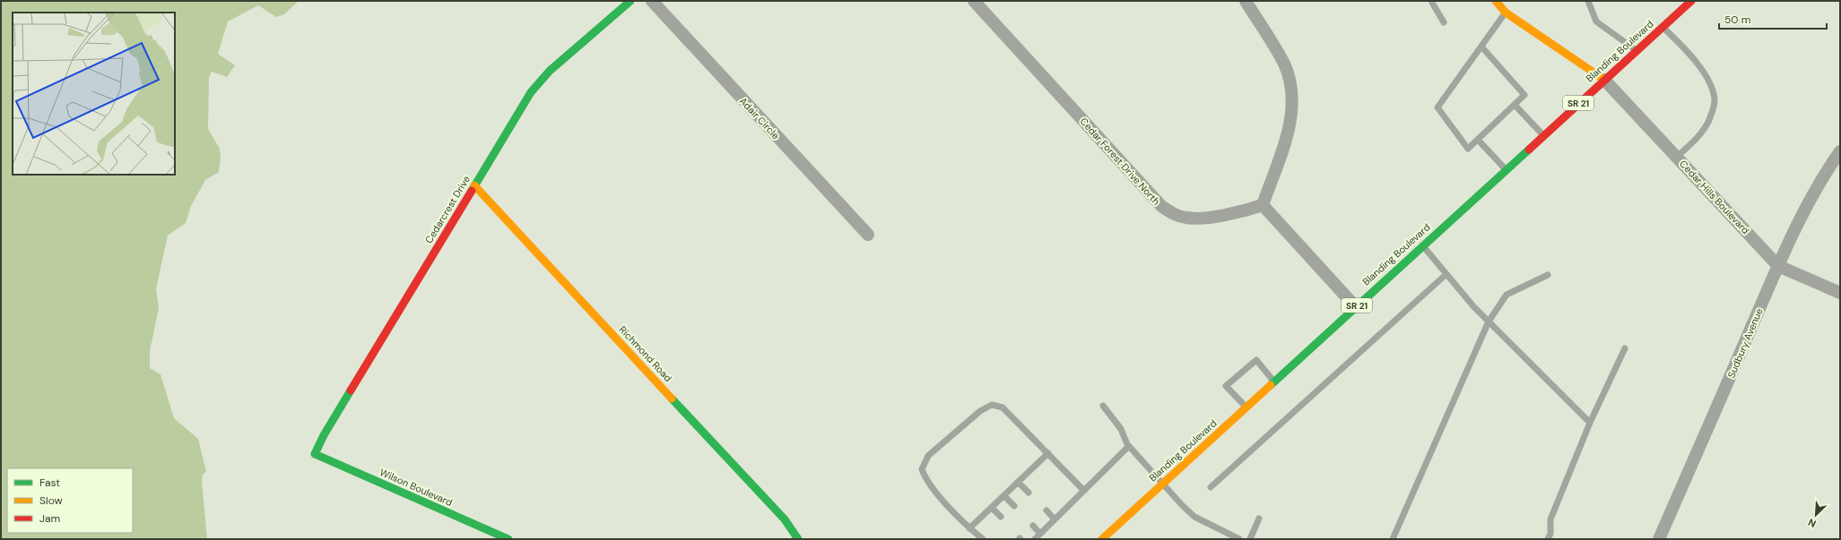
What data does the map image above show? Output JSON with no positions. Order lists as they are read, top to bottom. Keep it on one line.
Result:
{"streets":{"street":["Blanding Boulevard","SR 21","Adair Circle","Cedar Forest Drive North","Cedar Hills Boulevard","Cedarcrest Drive","Sudbury Avenue","Richmond Road","Wilson Boulevard"]},"crossings":[["Blanding Boulevard","Cedar Hills Boulevard"],["Cedar Hills Boulevard","Sudbury Avenue"],["Cedarcrest Drive","Richmond Road"],["Cedarcrest Drive","Wilson Boulevard"]],"legend":["Fast","Slow","Jam"],"scale_bar":"50 m","north":"bottom left"}
